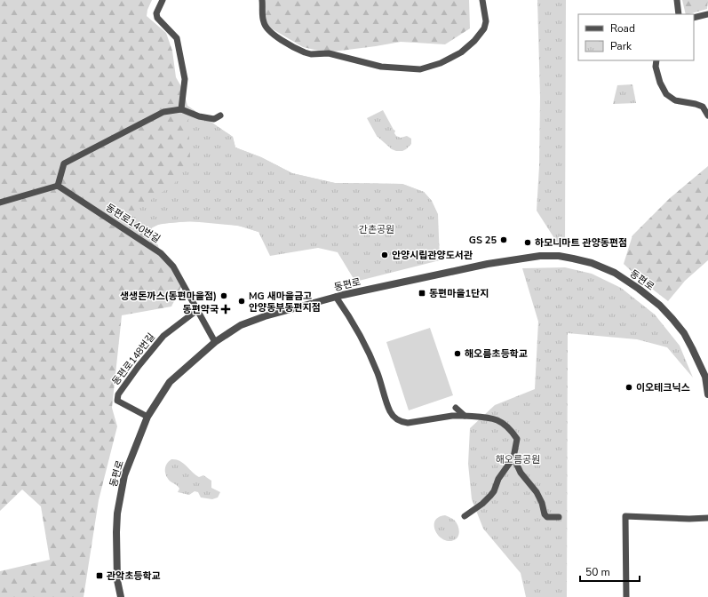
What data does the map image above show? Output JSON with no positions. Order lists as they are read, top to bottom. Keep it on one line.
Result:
{"streets":{"street":["동편로140번길","동편로","동편로148번길"]},"crossings":[["동편로140번길","동편로"],["동편로140번길","동편로148번길"],["동편로","동편로148번길"]],"parks":["간촌공원","해오름공원"],"places":{"other":["GS 25","하모니마트 관양동편점","안양시립관양도서관","생생돈까스(동편마을점)","MG 새마을금고 안양동부동편지점","해오름초등학교","이오테크닉스"],"transit":["동편마을1단지","관악초등학교"],"health":["동편약국"]},"legend":["Road","Park"],"scale_bar":"50 m"}
